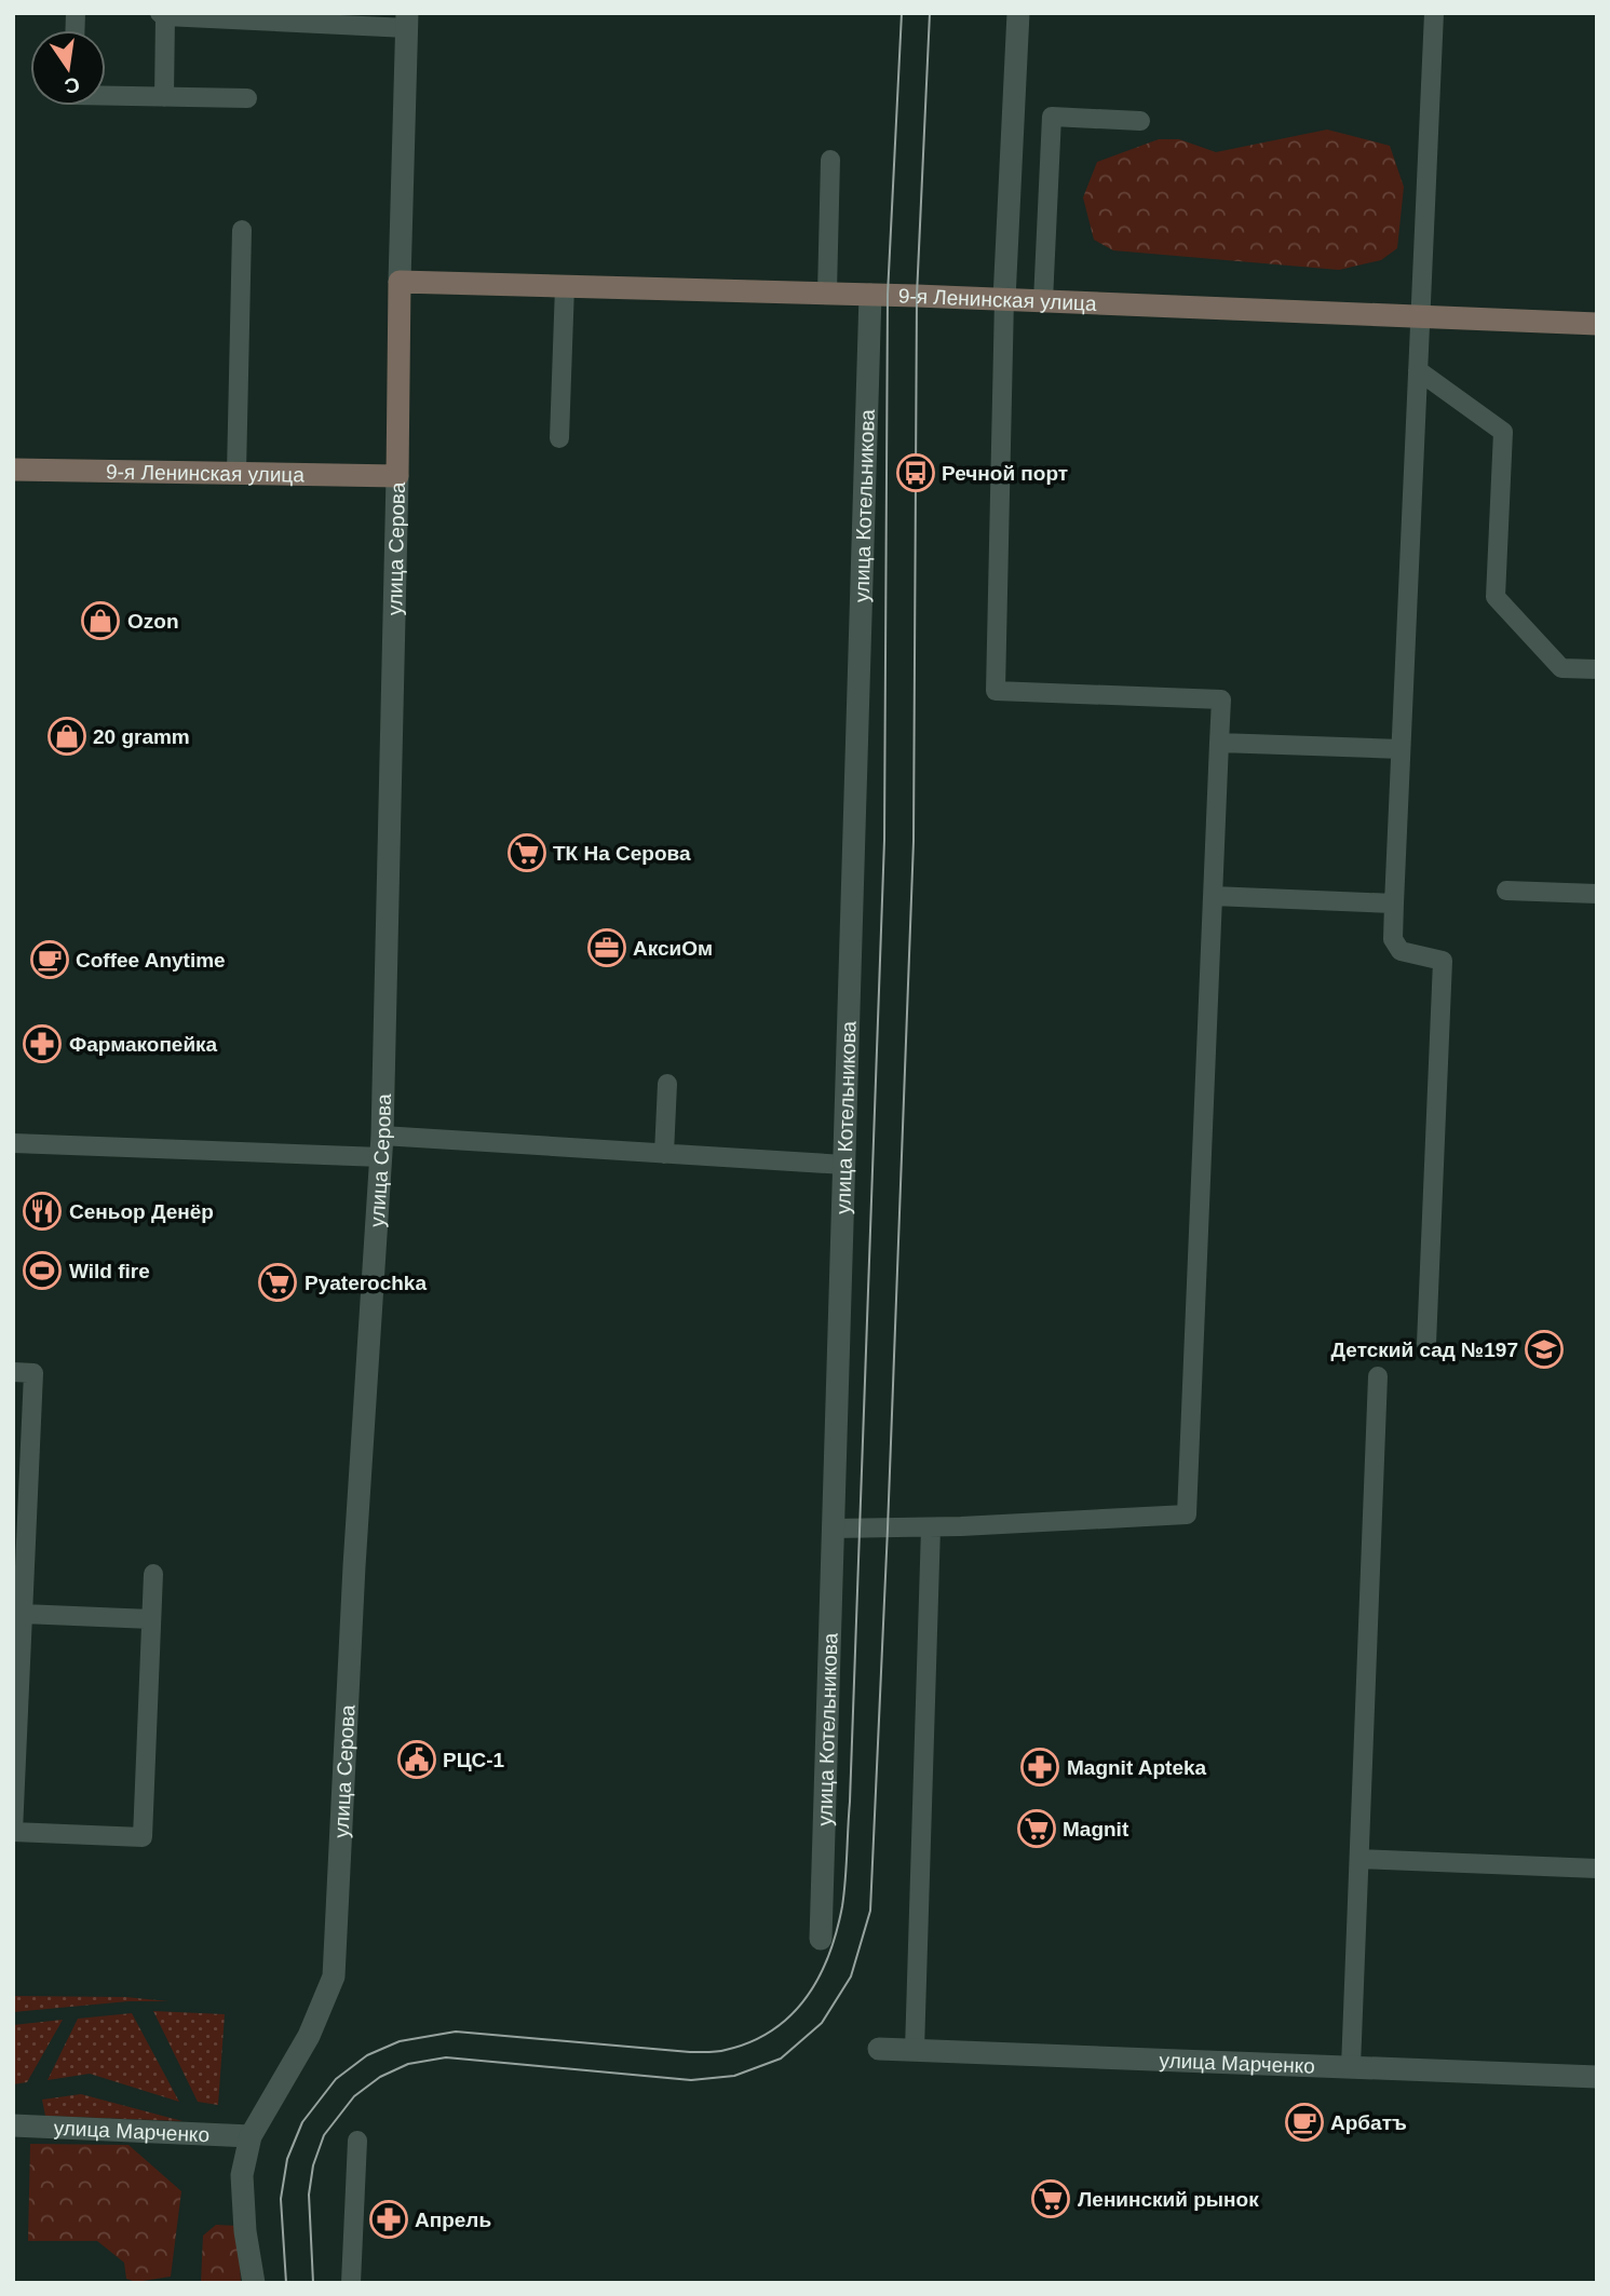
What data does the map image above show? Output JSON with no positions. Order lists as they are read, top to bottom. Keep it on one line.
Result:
{"streets":{"street":["9-я Ленинская улица","улица Котельникова","улица Серова","улица Марченко"]},"crossings":[["9-я Ленинская улица","улица Котельникова"],["9-я Ленинская улица","улица Серова"],["улица Серова","улица Марченко"]],"places":{"bus stop":["Речной порт"],"shop":["Ozon","20 gramm"],"supermarket":["ТК На Серова","Pyaterochka","Magnit","Ленинский рынок"],"office":["АксиОм"],"cafe":["Coffee Anytime","Арбатъ"],"pharmacy":["Фармакопейка","Magnit Apteka","Апрель"],"restaurant":["Сеньор Денёр"],"sports":["Wild fire"],"school or university":["Детский сад №197"],"public building":["РЦС-1"]},"north":"bottom"}
